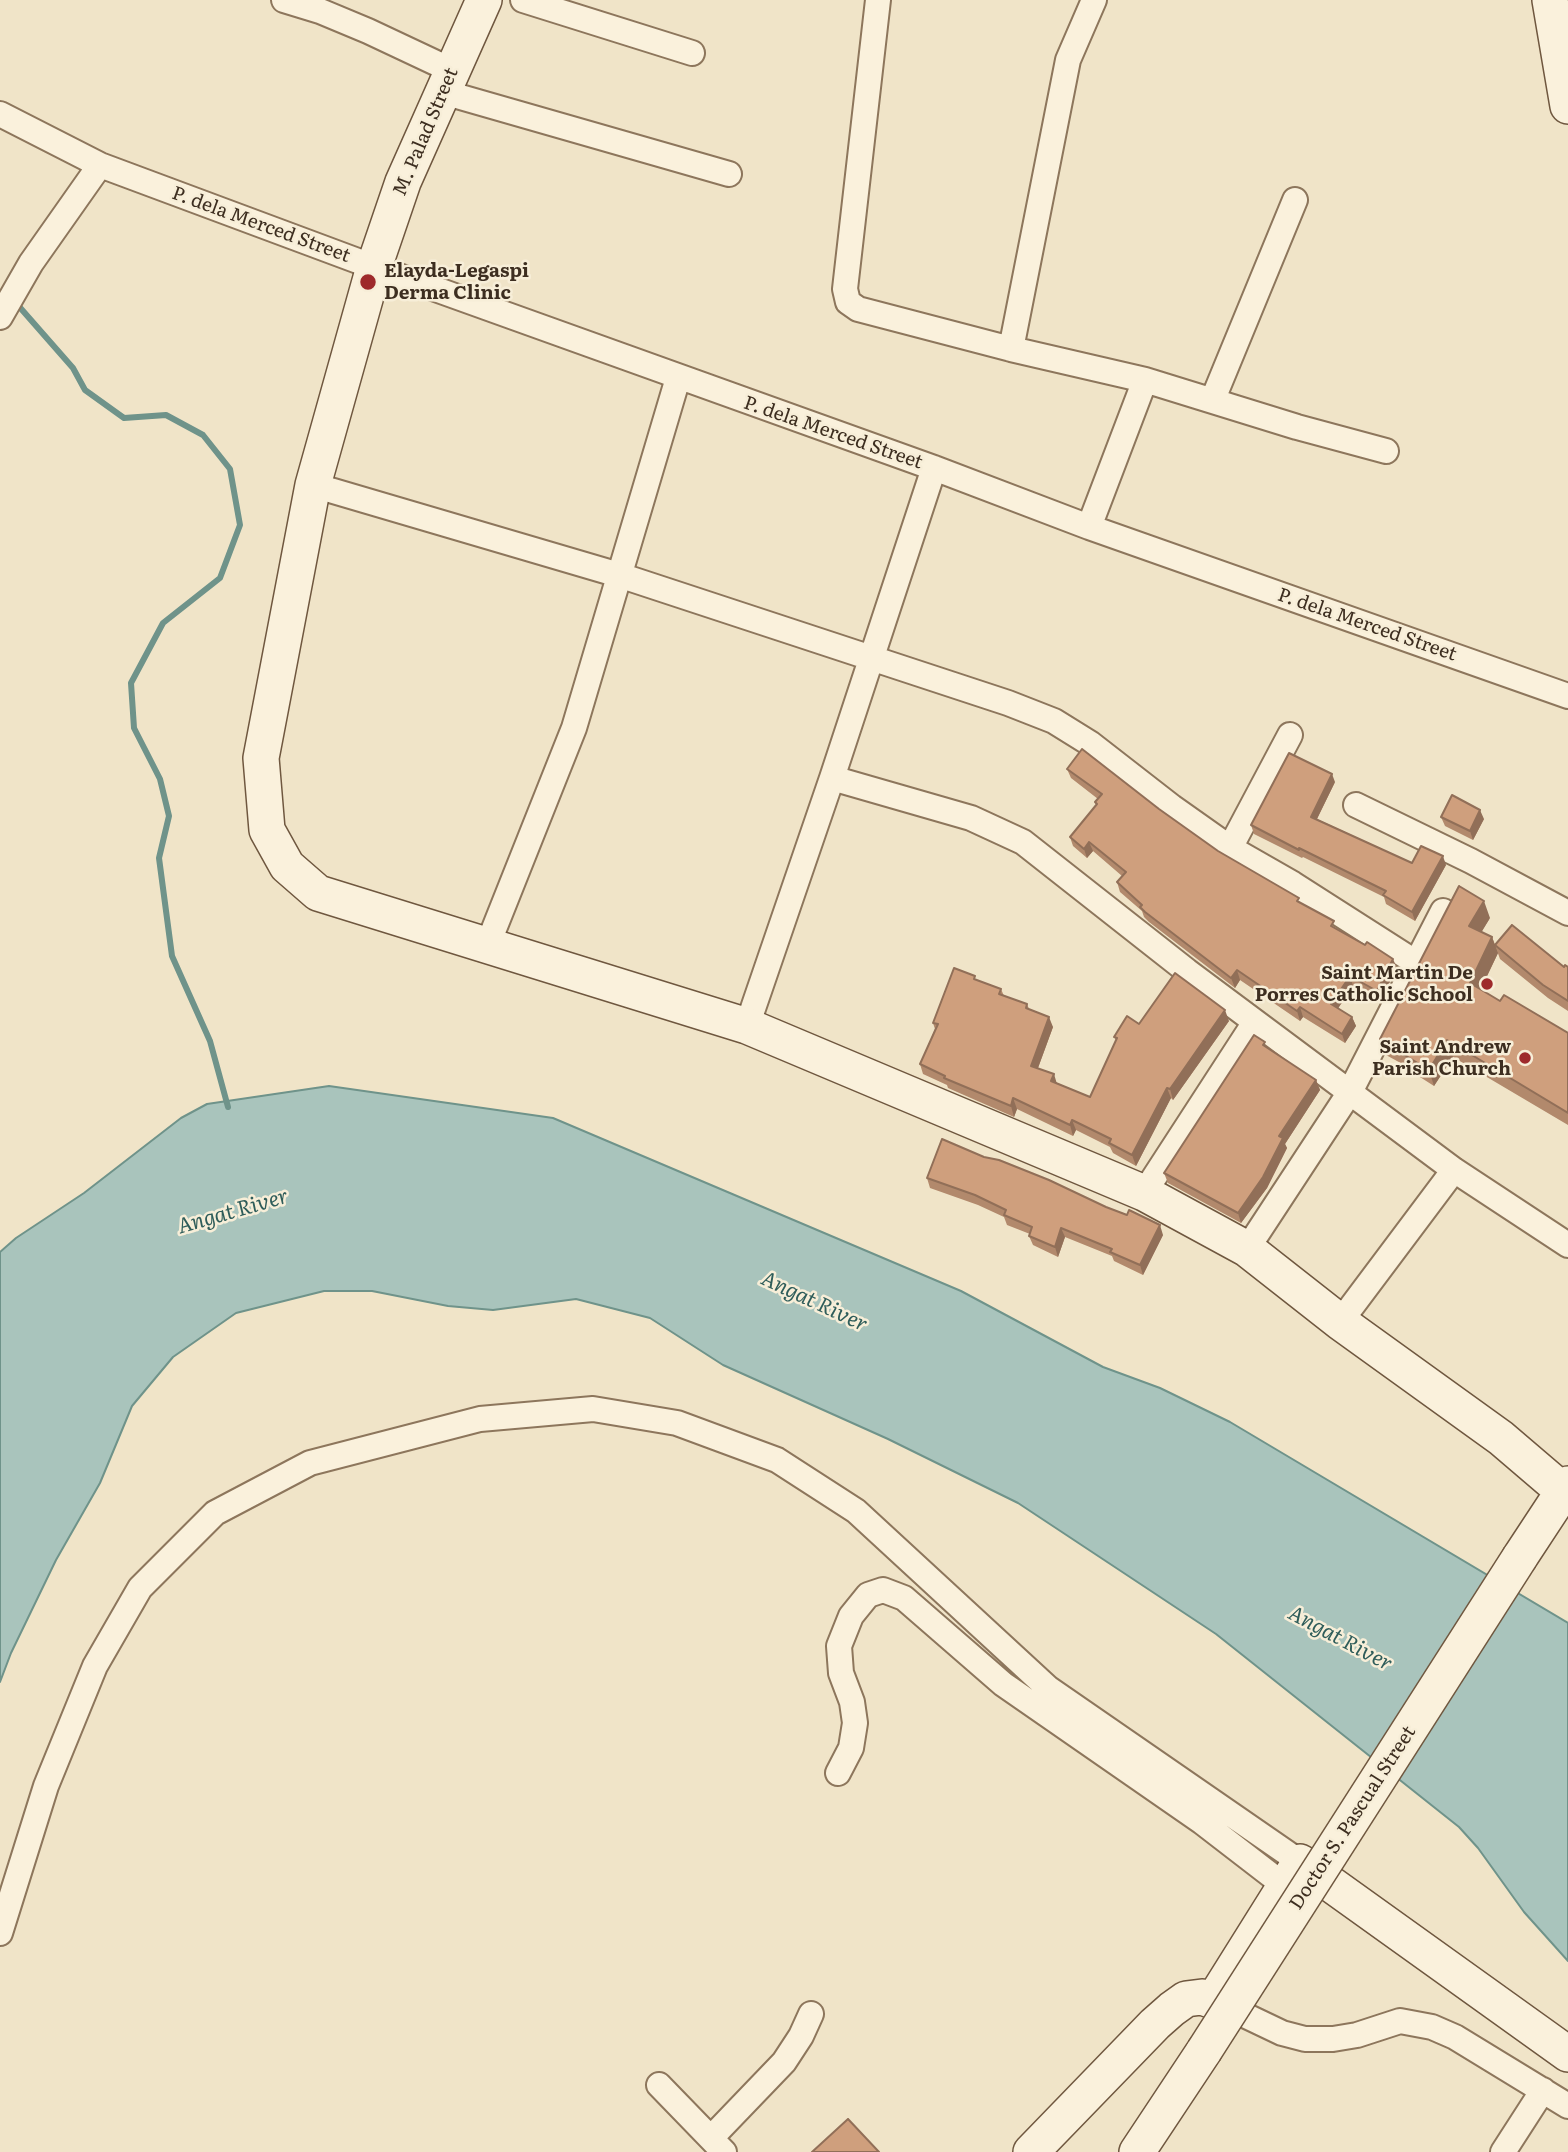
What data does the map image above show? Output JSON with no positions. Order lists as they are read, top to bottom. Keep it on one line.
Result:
{"streets":{"street":["M. Palad Street","P. dela Merced Street","Doctor S. Pascual Street"]},"crossings":[["M. Palad Street","P. dela Merced Street"],["M. Palad Street","Doctor S. Pascual Street"]],"water":["Angat River"],"places":["Elayda-Legaspi Derma Clinic","Saint Martin De Porres Catholic School","Saint Andrew Parish Church"]}
